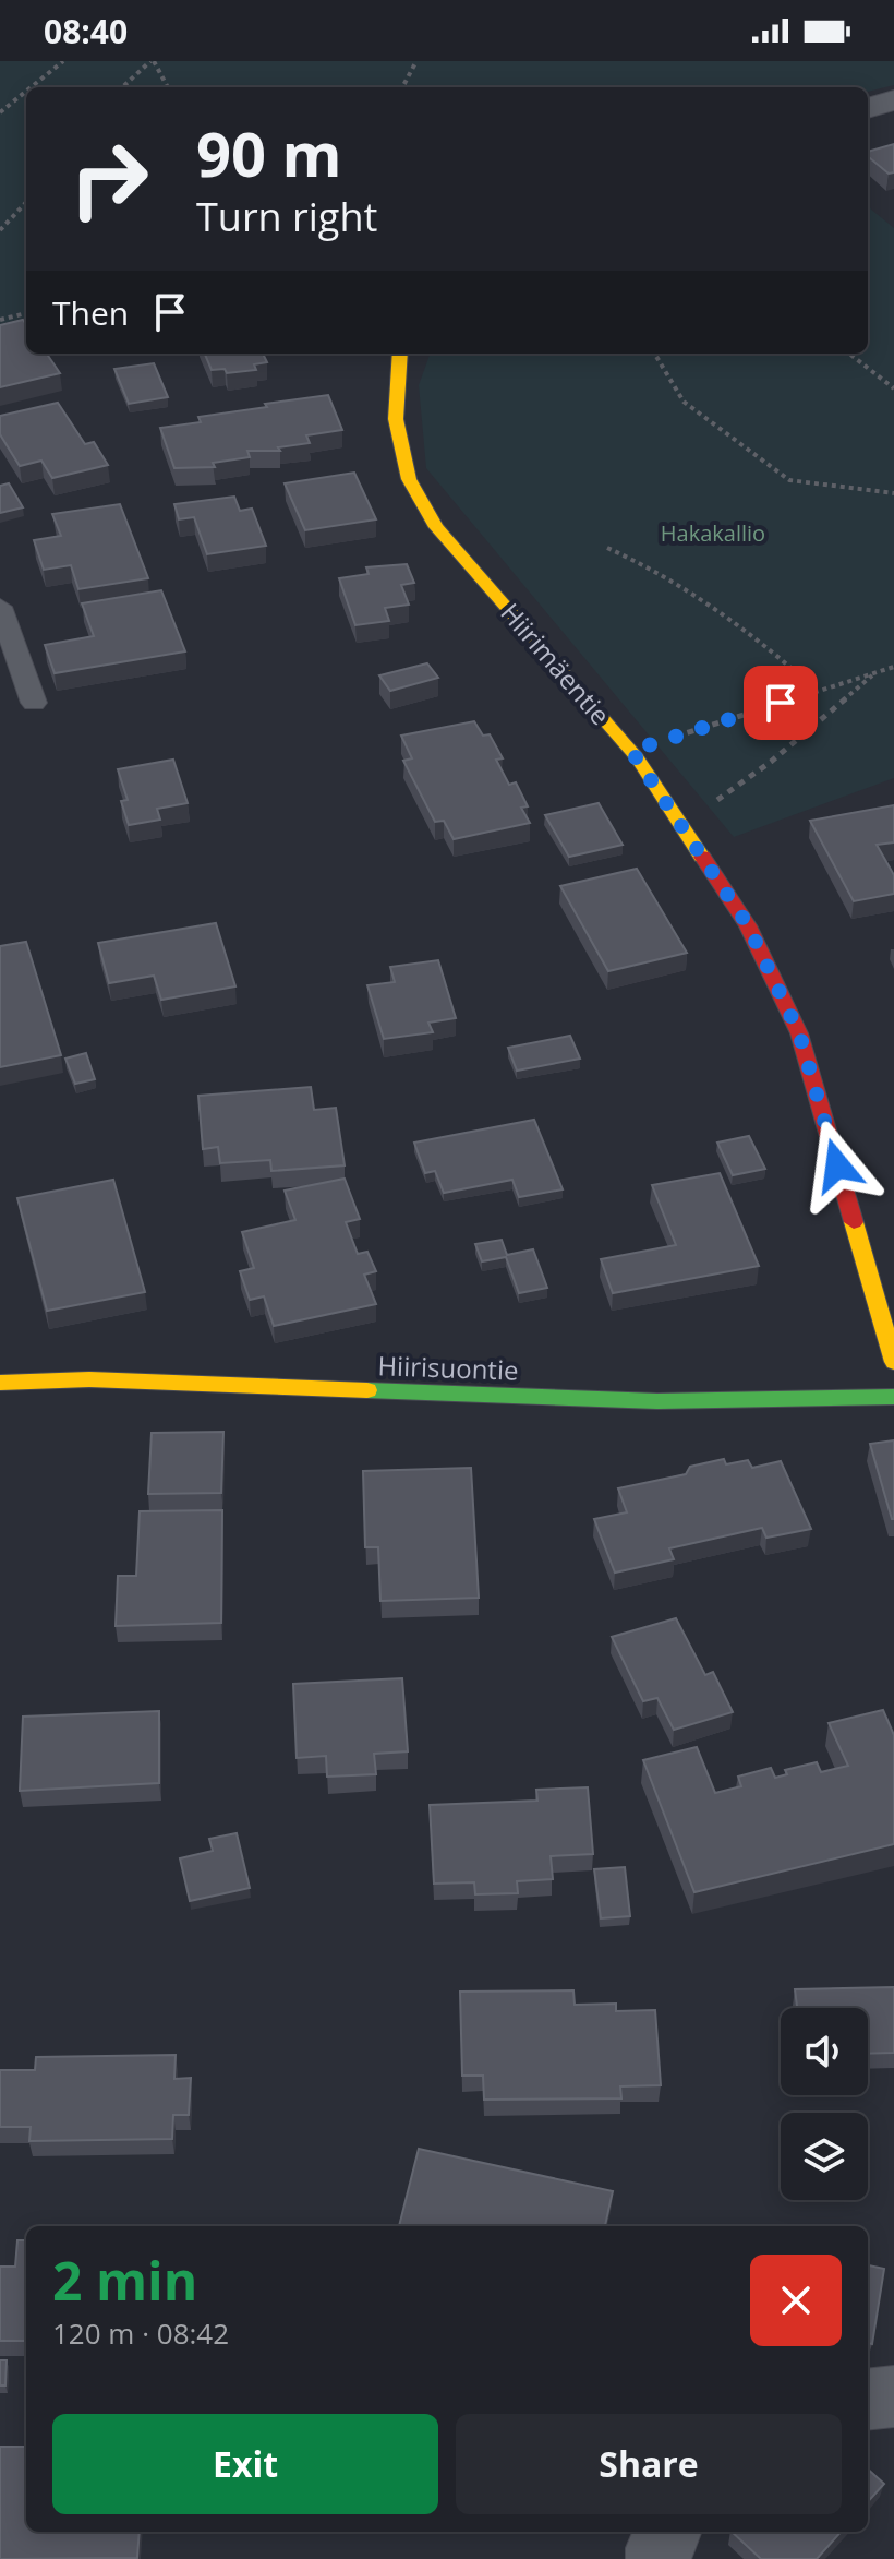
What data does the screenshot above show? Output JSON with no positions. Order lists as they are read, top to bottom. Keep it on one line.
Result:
{"streets":{"street":["Hiirimäentie","Hiirisuontie"]},"parks":["Hakakallio"],"page":{"status":"08:40","turn":["90 m","Turn right"],"then":"Then","heading":["2 min","120 m · 08:42"],"buttons":["Exit","Share"]}}
